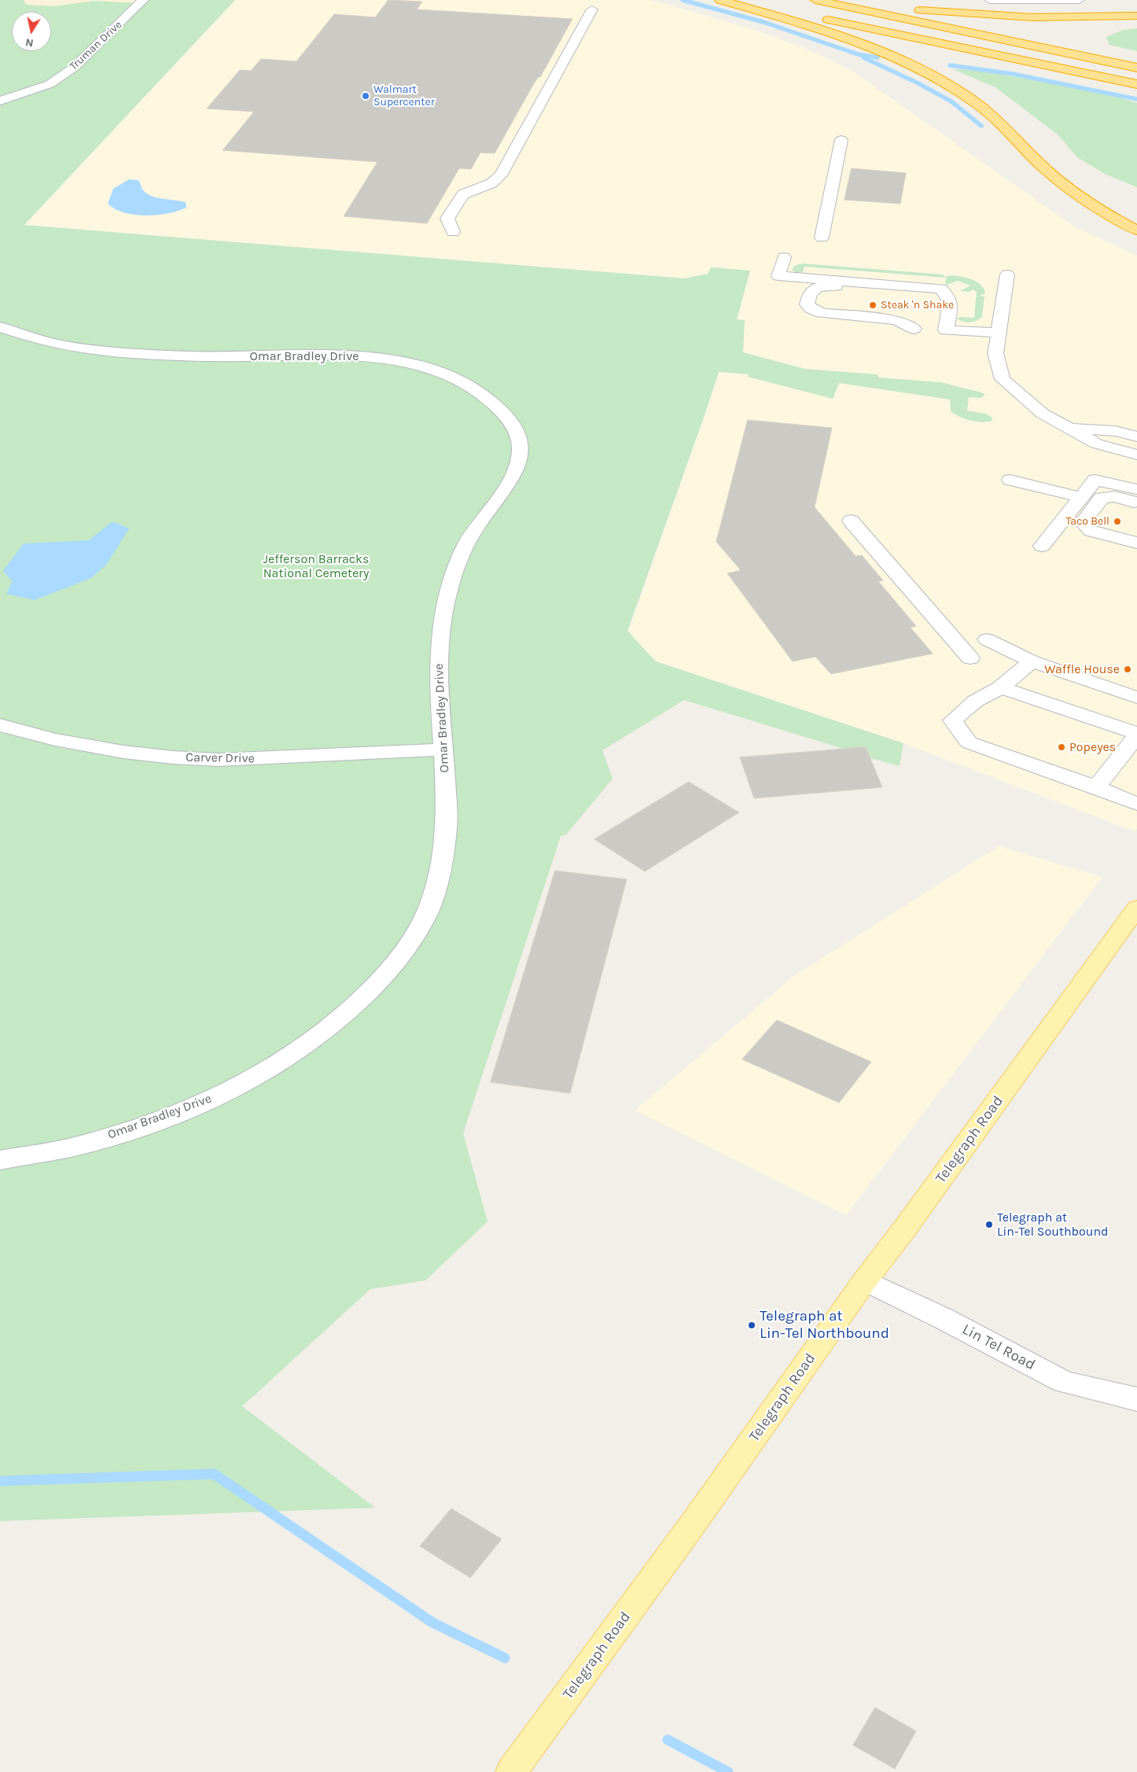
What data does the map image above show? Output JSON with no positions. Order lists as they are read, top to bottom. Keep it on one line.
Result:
{"streets":{"main road":["Telegraph Road"],"street":["Truman Drive","Omar Bradley Drive","Carver Drive","Lin Tel Road"]},"crossings":[["Omar Bradley Drive","Carver Drive"],["Telegraph Road","Lin Tel Road"]],"parks":["Jefferson Barracks National Cemetery"],"places":["Walmart Supercenter","Steak 'n Shake","Taco Bell","Waffle House","Popeyes","Telegraph at Lin-Tel Southbound","Telegraph at Lin-Tel Northbound"],"north":"bottom"}
